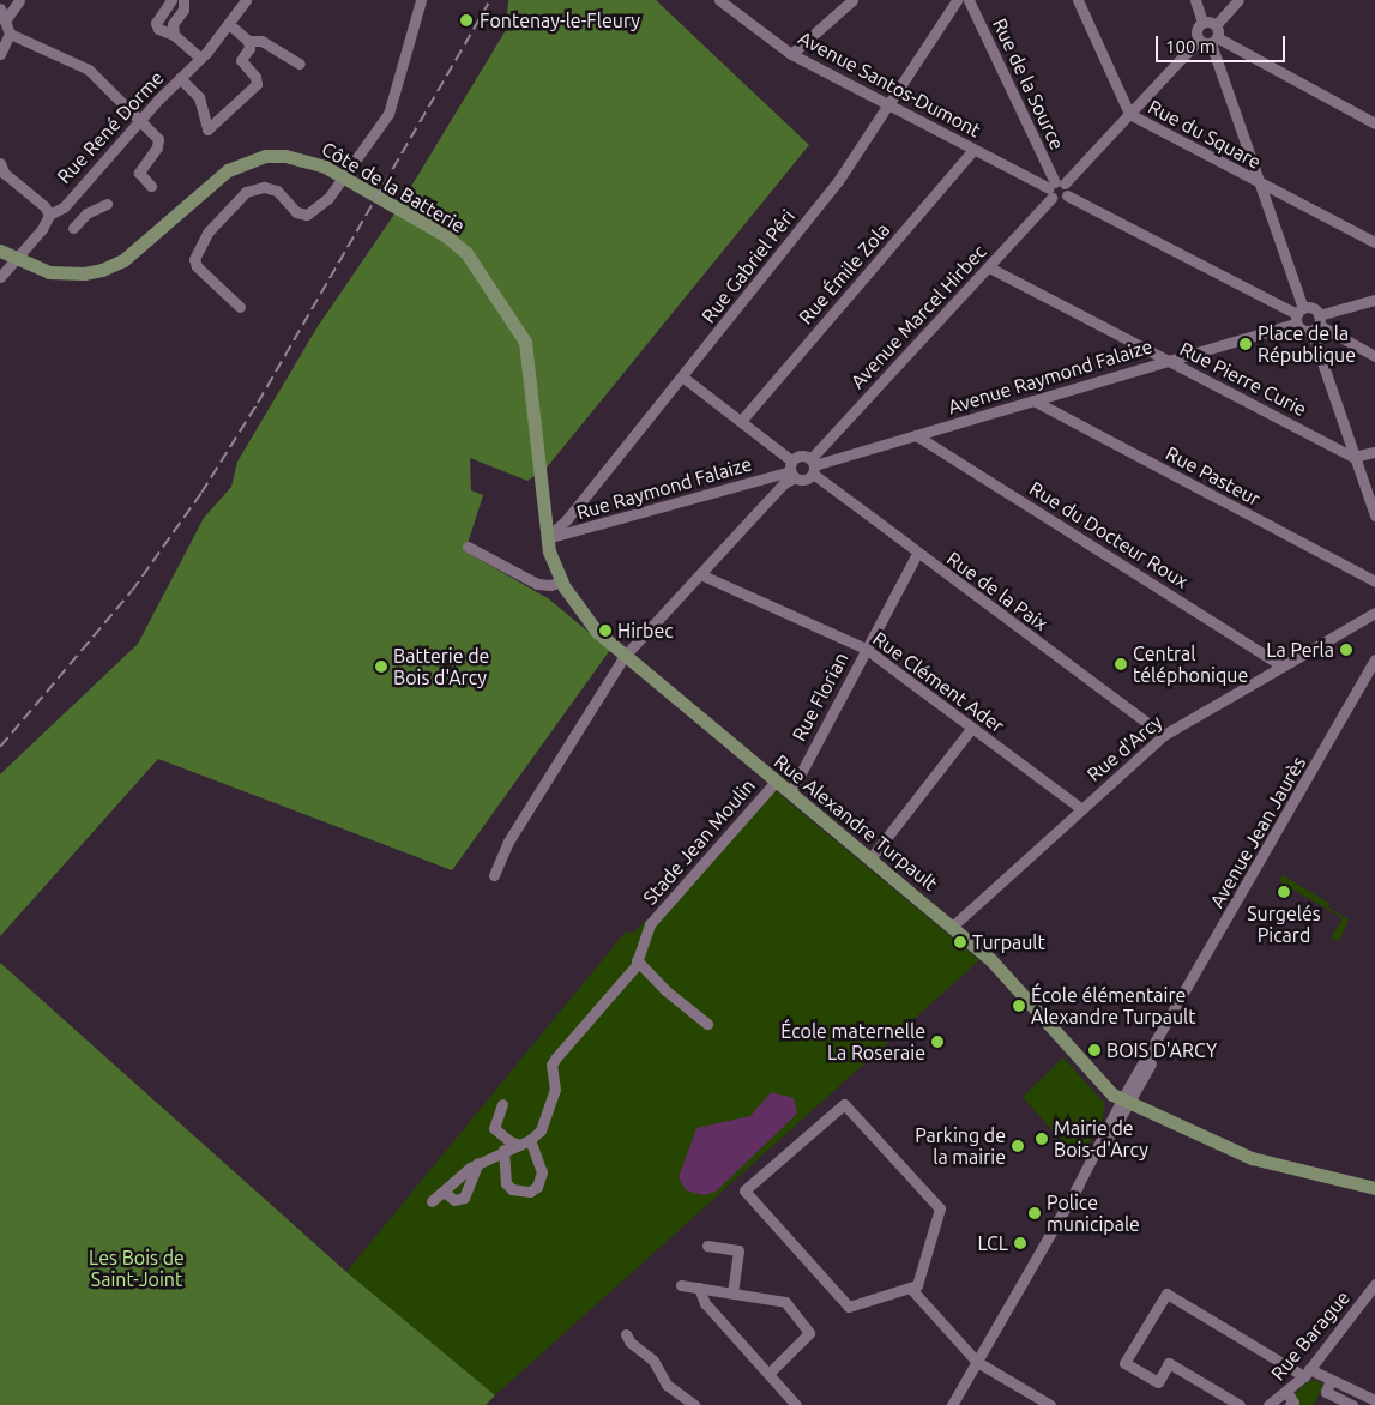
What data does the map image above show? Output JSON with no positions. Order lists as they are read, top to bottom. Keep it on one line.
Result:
{"streets":{"main road":["Côte de la Batterie","Rue Alexandre Turpault"],"street":["Avenue Santos-Dumont","Rue de la Source","Rue René Dorme","Rue du Square","Rue Gabriel Péri","Rue Émile Zola","Avenue Marcel Hirbec","Avenue Raymond Falaize","Rue Pierre Curie","Rue Pasteur","Rue Raymond Falaize","Rue du Docteur Roux","Rue de la Paix","Rue Clément Ader","Rue Florian","Rue d'Arcy","Avenue Jean Jaurès","Stade Jean Moulin","Rue Barague"]},"crossings":[["Avenue Santos-Dumont","Rue de la Source"],["Avenue Santos-Dumont","Rue Gabriel Péri"],["Avenue Santos-Dumont","Rue Émile Zola"],["Avenue Santos-Dumont","Avenue Marcel Hirbec"],["Rue de la Source","Avenue Marcel Hirbec"],["Rue René Dorme","Côte de la Batterie"],["Rue du Square","Avenue Marcel Hirbec"],["Côte de la Batterie","Rue Alexandre Turpault"],["Rue Gabriel Péri","Rue Raymond Falaize"],["Rue Gabriel Péri","Rue Alexandre Turpault"],["Avenue Marcel Hirbec","Avenue Raymond Falaize"],["Avenue Marcel Hirbec","Rue Pierre Curie"],["Avenue Marcel Hirbec","Rue de la Paix"],["Avenue Raymond Falaize","Rue Pierre Curie"],["Avenue Raymond Falaize","Rue Pasteur"],["Avenue Raymond Falaize","Rue du Docteur Roux"],["Avenue Raymond Falaize","Rue de la Paix"],["Rue Raymond Falaize","Rue Alexandre Turpault"],["Rue du Docteur Roux","Rue d'Arcy"],["Rue de la Paix","Rue Florian"],["Rue de la Paix","Rue d'Arcy"],["Rue Clément Ader","Rue Florian"],["Rue Clément Ader","Rue d'Arcy"],["Rue Florian","Rue Alexandre Turpault"],["Rue d'Arcy","Rue Alexandre Turpault"],["Rue Alexandre Turpault","Avenue Jean Jaurès"],["Rue Alexandre Turpault","Stade Jean Moulin"]],"parks":["Les Bois de Saint-Joint"],"places":["Fontenay-le-Fleury","Place de la République","Hirbec","La Perla","Central téléphonique","Batterie de Bois d'Arcy","Surgelés Picard","Turpault","École élémentaire Alexandre Turpault","École maternelle La Roseraie","BOIS D'ARCY","Mairie de Bois-d'Arcy","Parking de la mairie","Police municipale","LCL"],"scale_bar":"100 m"}
